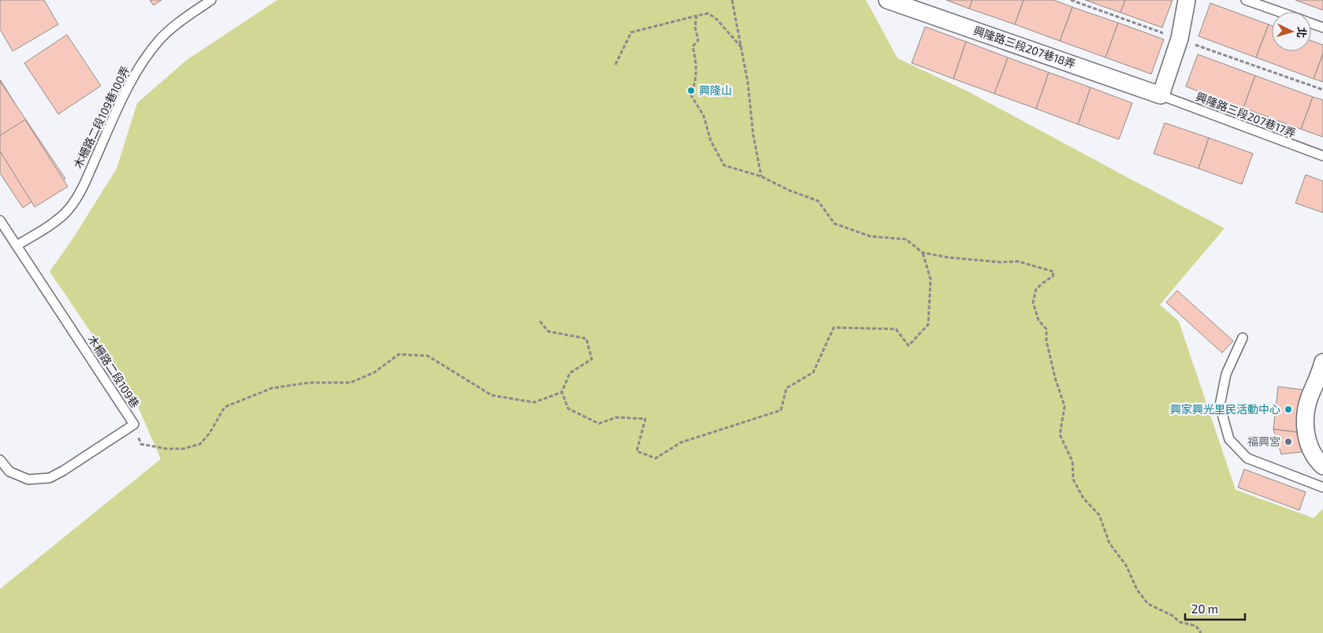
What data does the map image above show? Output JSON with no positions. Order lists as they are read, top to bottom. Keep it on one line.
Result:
{"streets":{"street":["興隆路三段207巷18弄"],"lane":["興隆路三段207巷17弄","木柵路二段109巷100弄","木柵路二段109巷"]},"crossings":[["興隆路三段207巷18弄","興隆路三段207巷17弄"],["木柵路二段109巷100弄","木柵路二段109巷"]],"places":["興隆山","興家興光里民活動中心","福興宮"],"scale_bar":"20 m","north":"right"}
